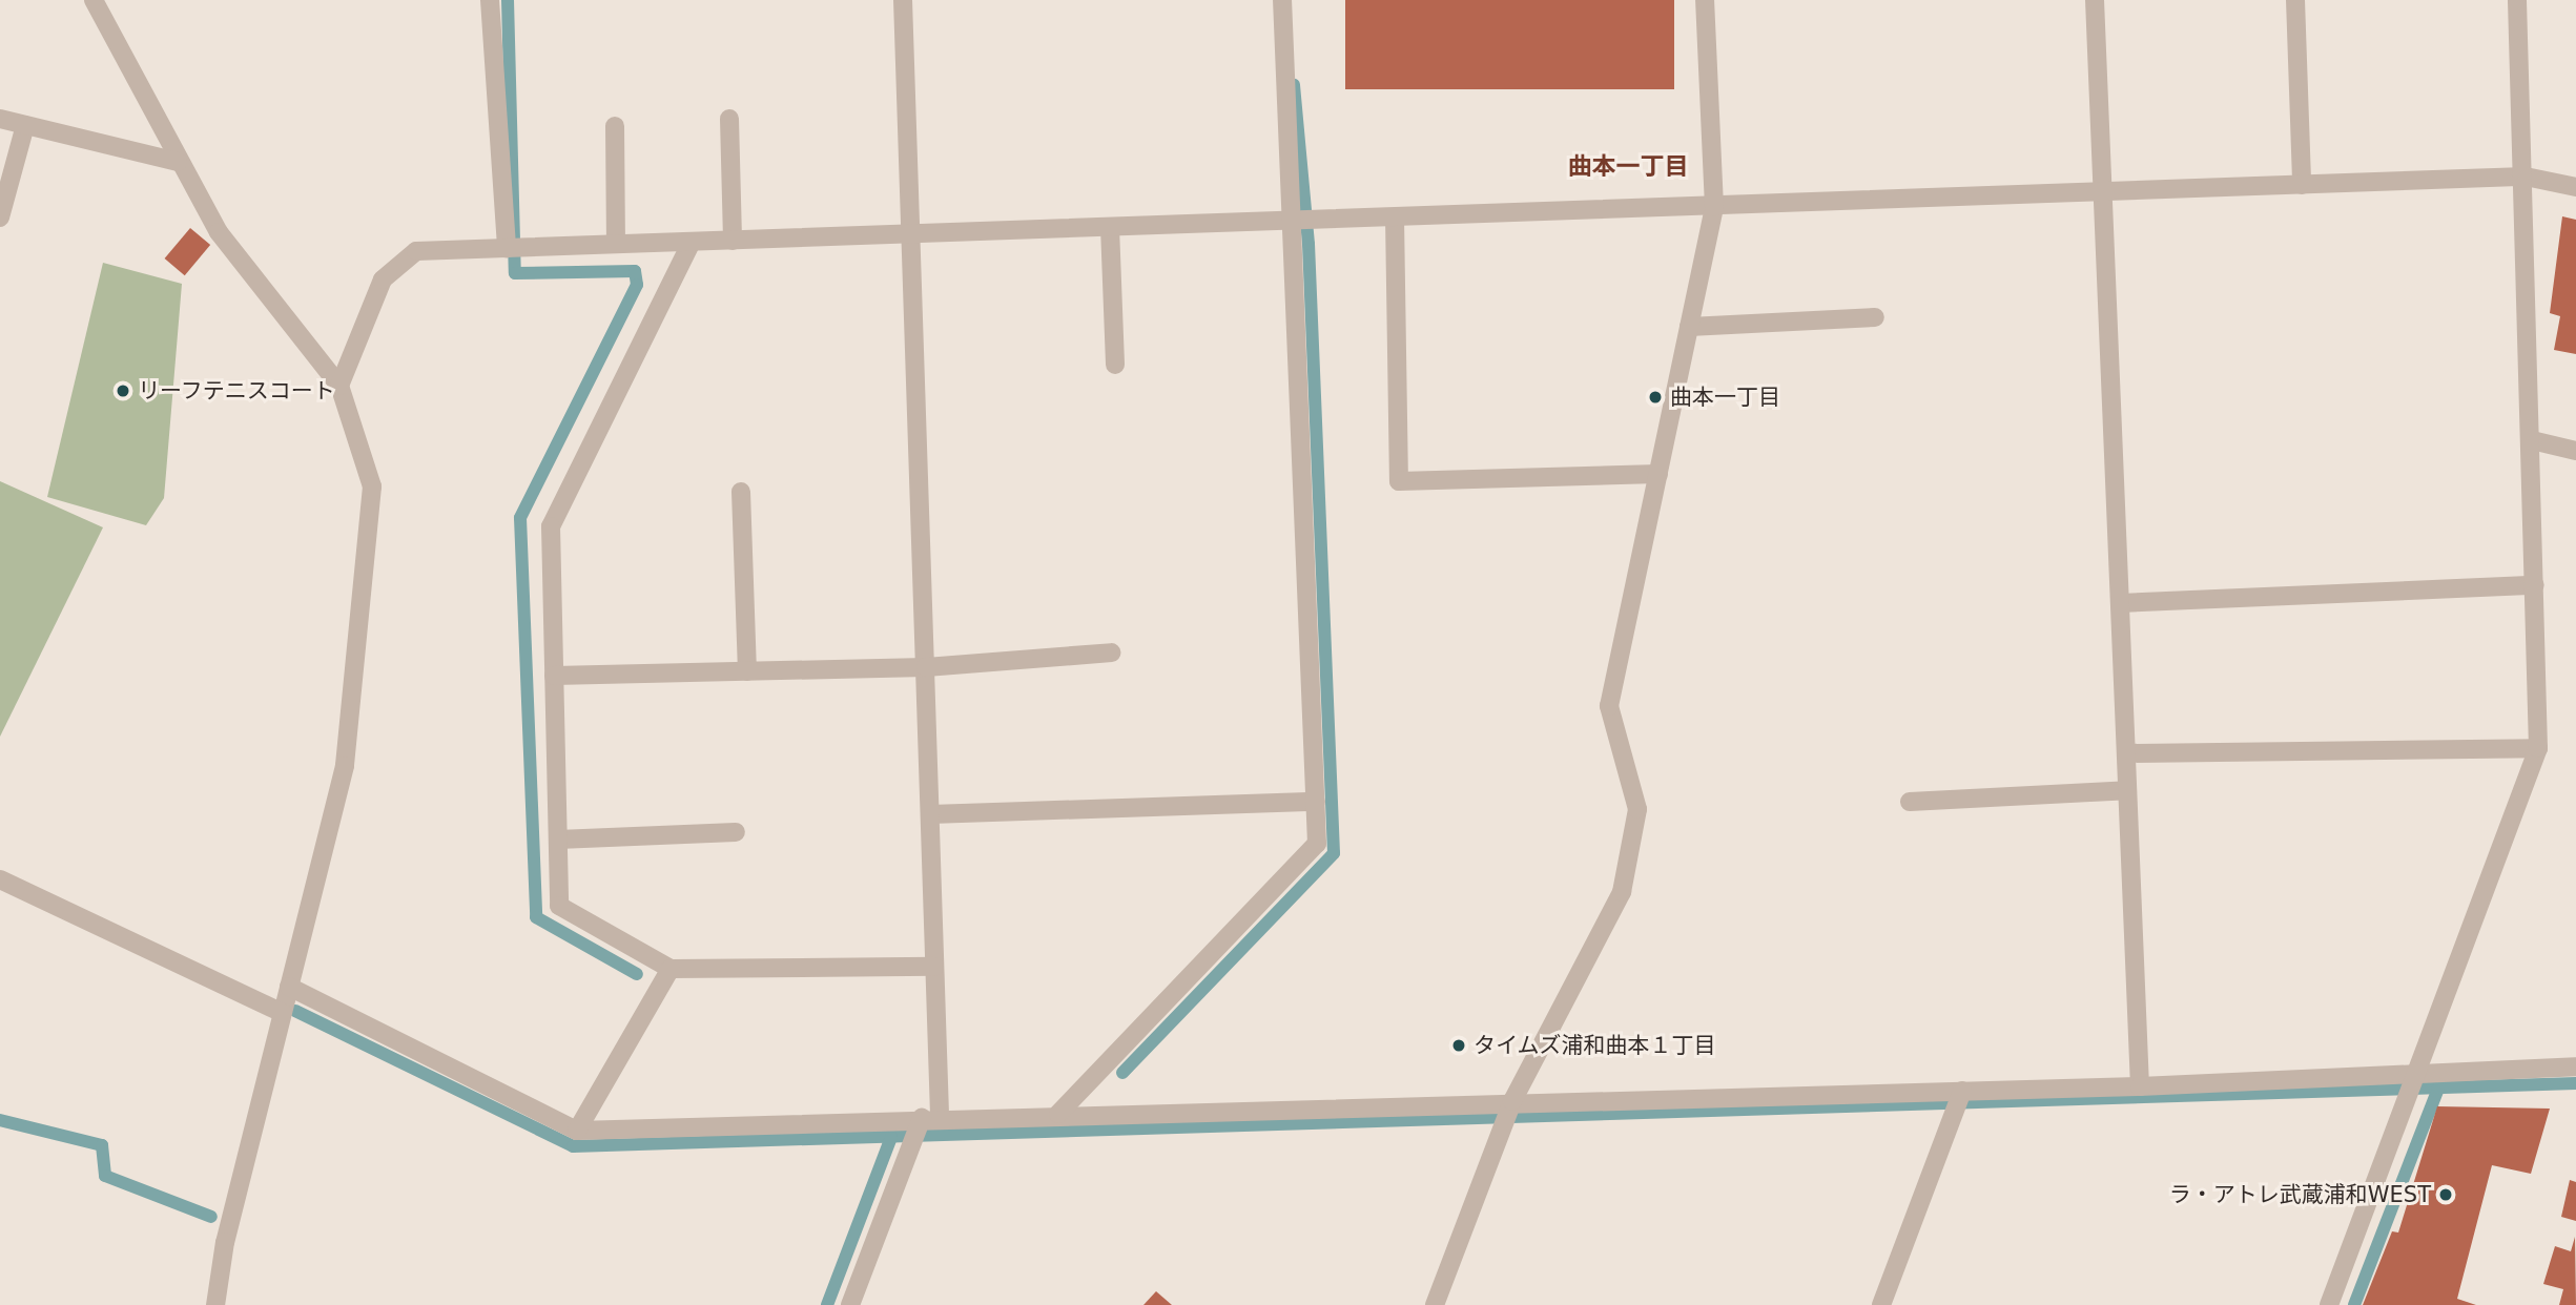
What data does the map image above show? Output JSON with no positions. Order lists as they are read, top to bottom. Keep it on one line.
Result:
{"districts":["曲本一丁目"],"places":["リーフテニスコート","曲本一丁目","タイムズ浦和曲本１丁目","ラ・アトレ武蔵浦和WEST"]}
